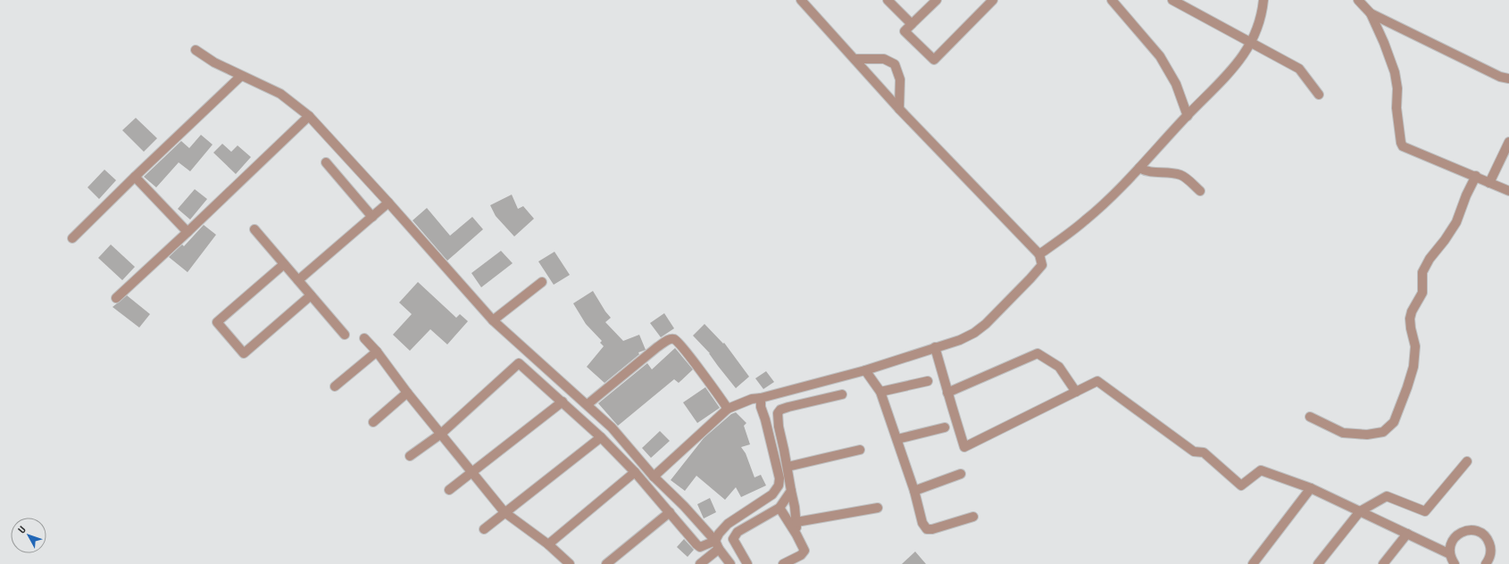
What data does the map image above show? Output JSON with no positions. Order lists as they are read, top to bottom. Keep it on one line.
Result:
{"north":"top left"}
